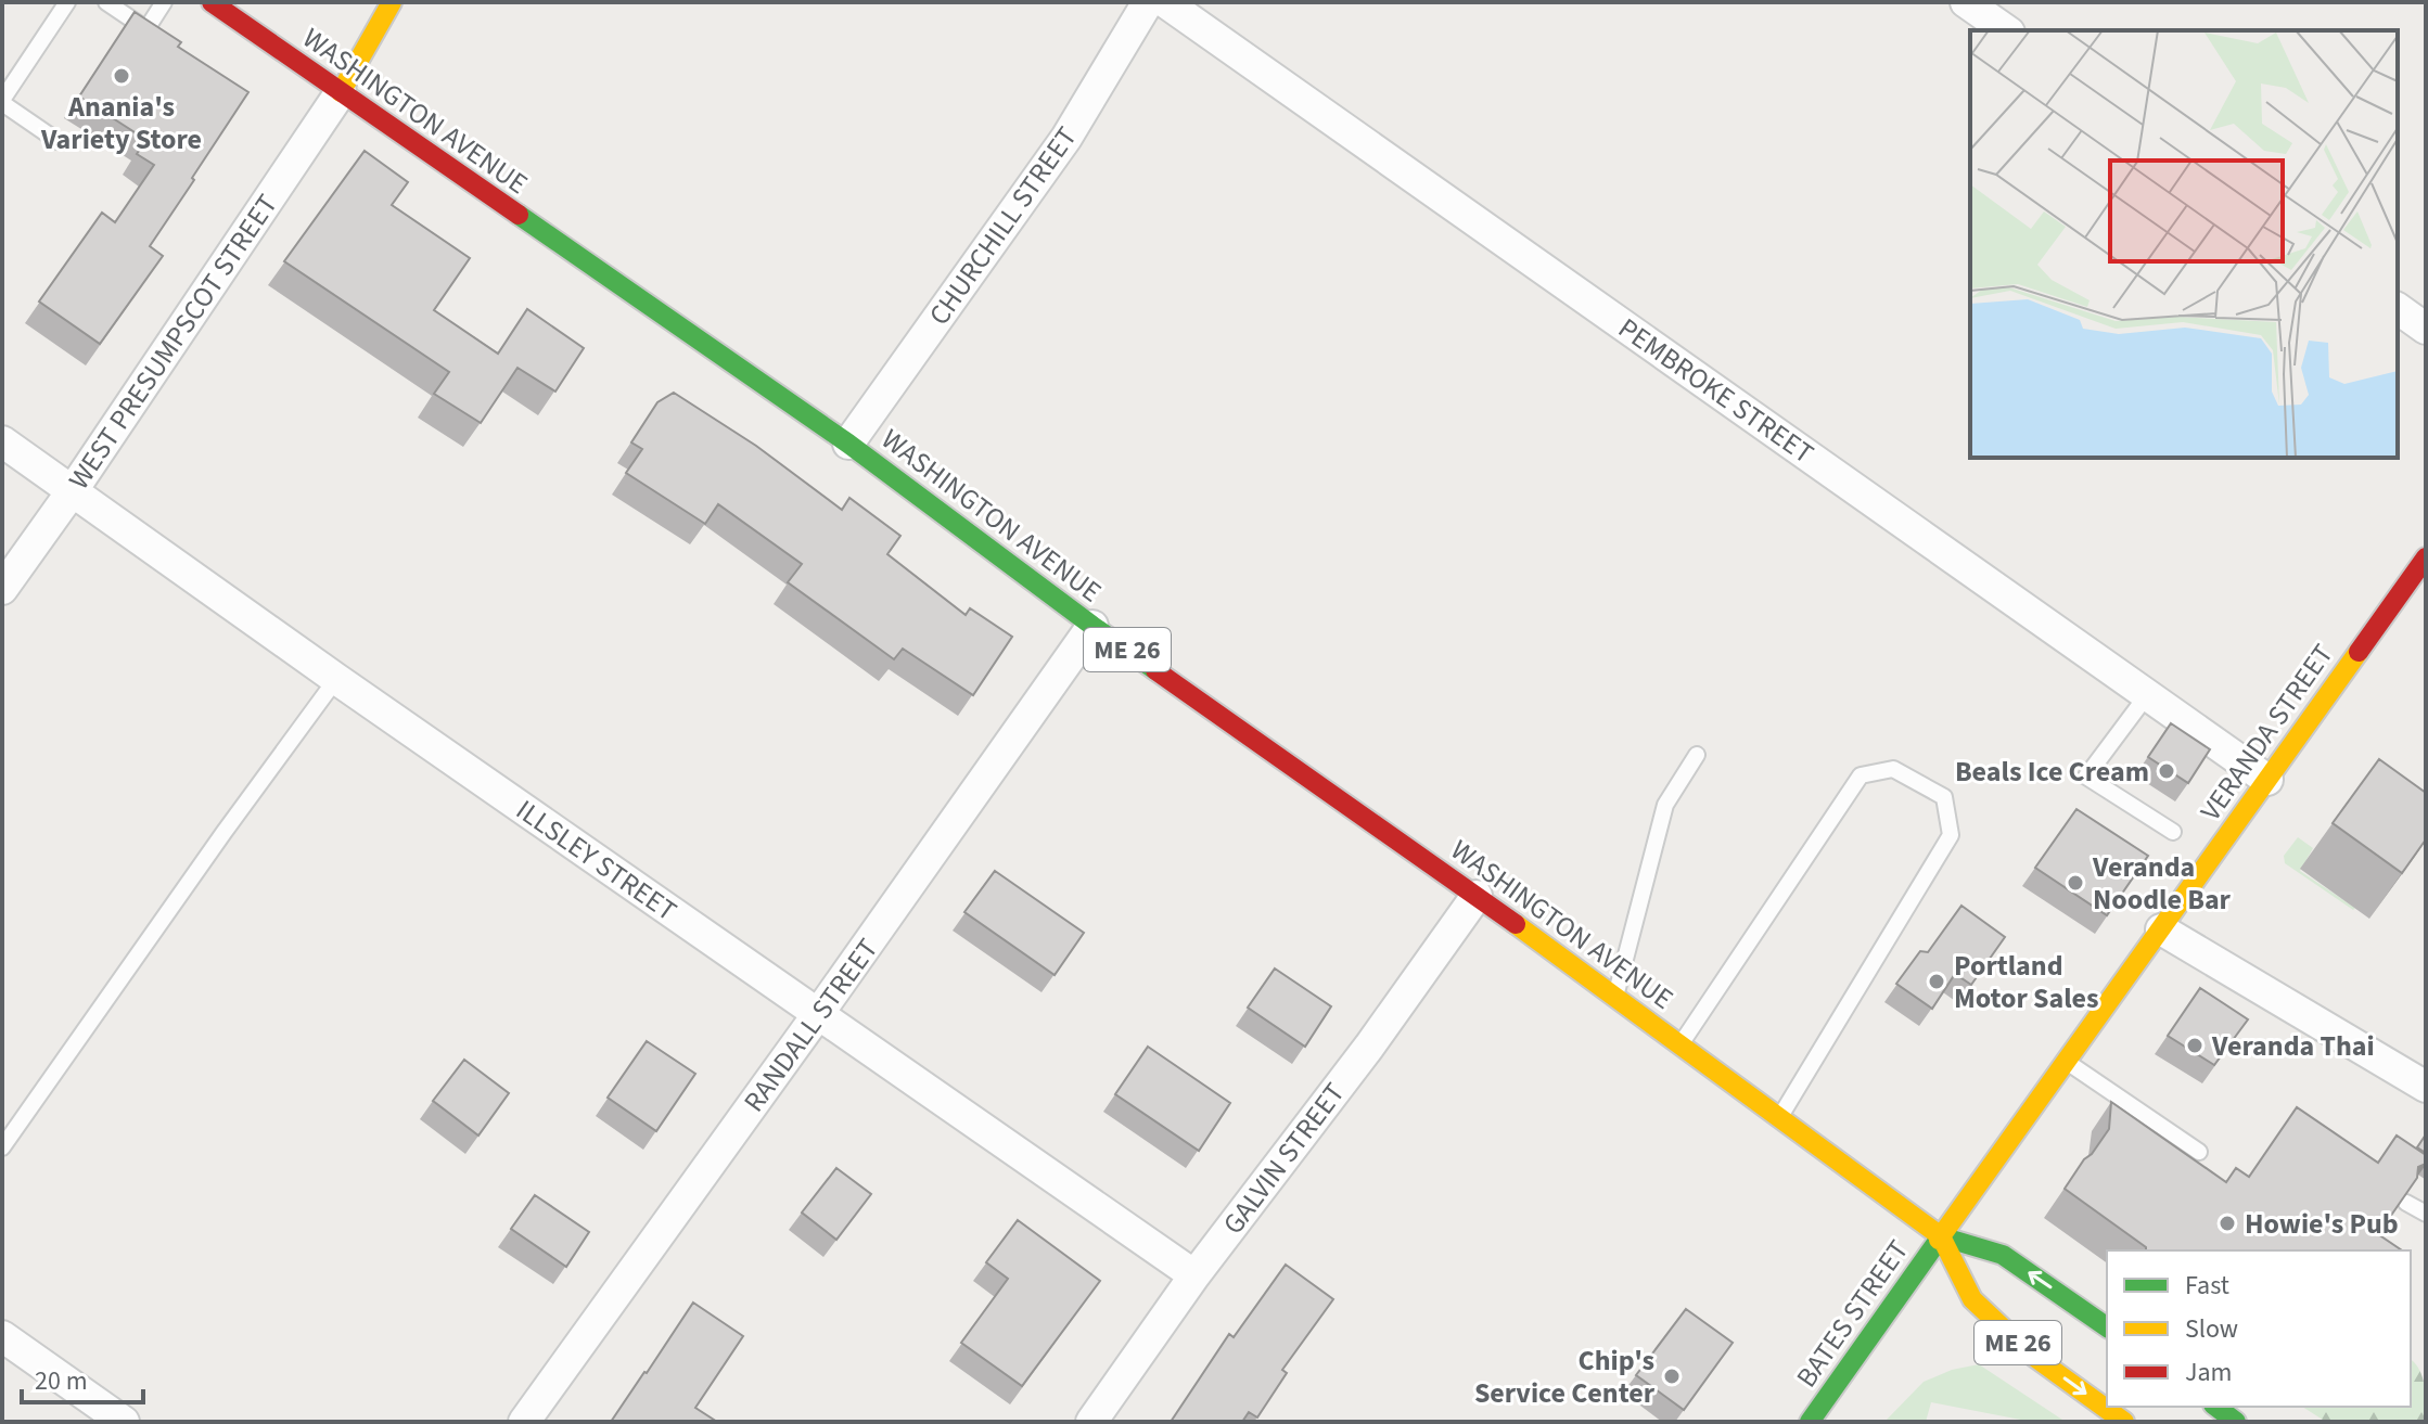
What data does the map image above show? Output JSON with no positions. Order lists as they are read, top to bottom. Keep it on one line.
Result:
{"streets":{"main road":["WASHINGTON AVENUE","ME 26","VERANDA STREET","BATES STREET"],"street":["CHURCHILL STREET","WEST PRESUMPSCOT STREET","PEMBROKE STREET","ILLSLEY STREET","RANDALL STREET","GALVIN STREET"]},"crossings":[["WASHINGTON AVENUE","CHURCHILL STREET"],["WASHINGTON AVENUE","WEST PRESUMPSCOT STREET"],["WASHINGTON AVENUE","ME 26"],["WASHINGTON AVENUE","VERANDA STREET"],["WASHINGTON AVENUE","RANDALL STREET"],["WASHINGTON AVENUE","GALVIN STREET"],["WASHINGTON AVENUE","BATES STREET"],["WEST PRESUMPSCOT STREET","ILLSLEY STREET"],["PEMBROKE STREET","VERANDA STREET"],["ME 26","VERANDA STREET"],["ME 26","BATES STREET"],["VERANDA STREET","BATES STREET"],["ILLSLEY STREET","RANDALL STREET"],["ILLSLEY STREET","GALVIN STREET"]],"places":["Anania's Variety Store","Beals Ice Cream","Veranda Noodle Bar","Portland Motor Sales","Veranda Thai","Howie's Pub","Chip's Service Center"],"legend":["Fast","Slow","Jam"],"scale_bar":"20 m"}
